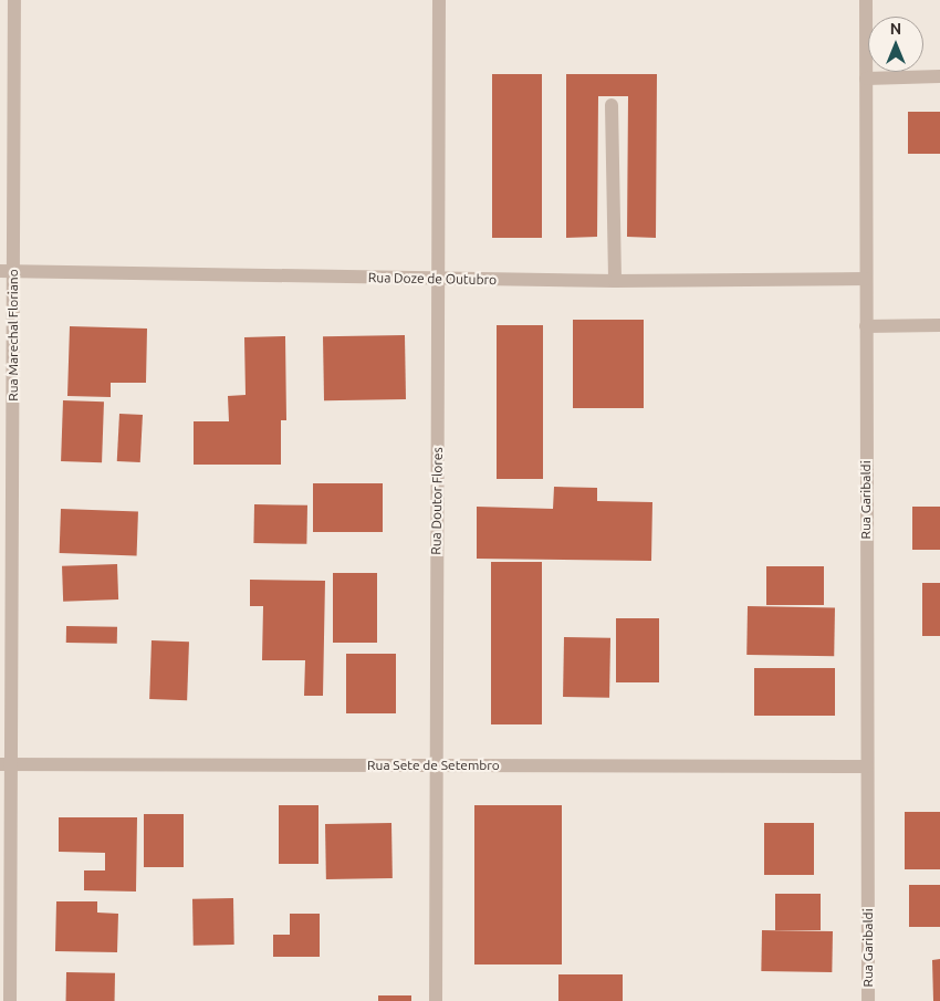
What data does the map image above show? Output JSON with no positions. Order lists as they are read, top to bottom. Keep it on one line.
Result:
{"streets":{"street":["Rua Doze de Outubro","Rua Marechal Floriano","Rua Garibaldi","Rua Doutor Flores","Rua Sete de Setembro"]},"crossings":[["Rua Doze de Outubro","Rua Marechal Floriano"],["Rua Doze de Outubro","Rua Garibaldi"],["Rua Doze de Outubro","Rua Doutor Flores"],["Rua Marechal Floriano","Rua Sete de Setembro"],["Rua Garibaldi","Rua Sete de Setembro"],["Rua Doutor Flores","Rua Sete de Setembro"]],"north":"top"}
